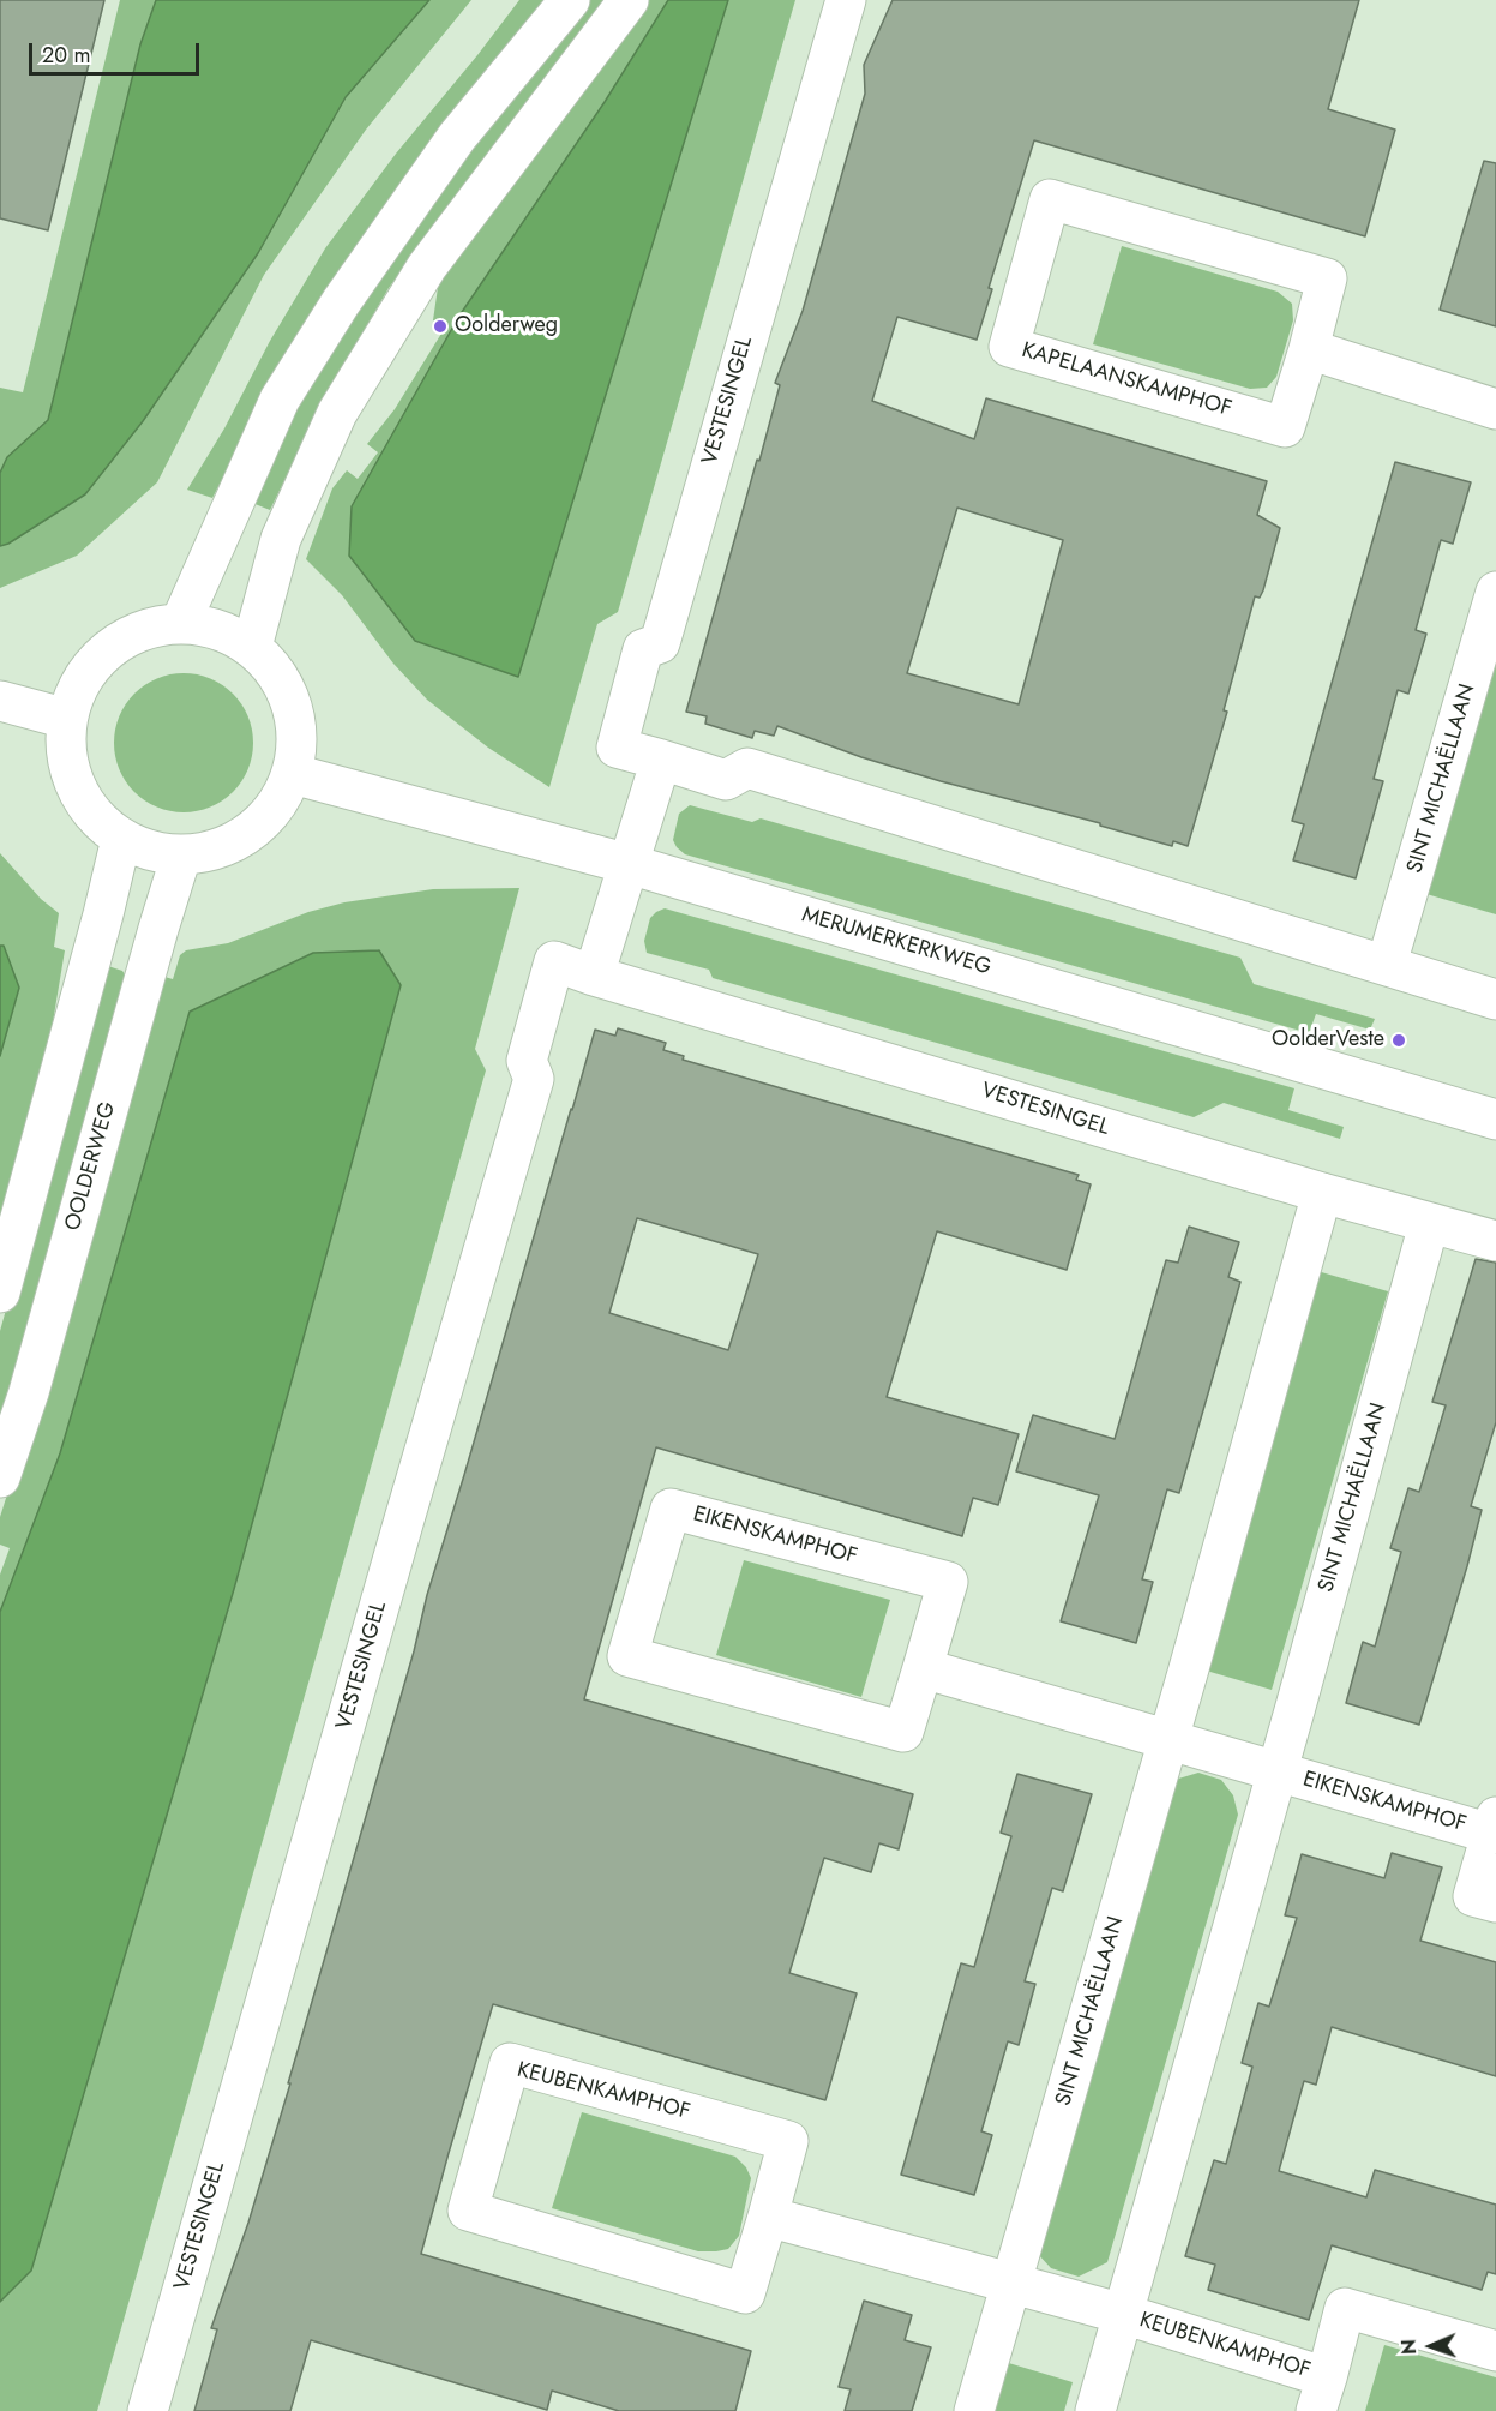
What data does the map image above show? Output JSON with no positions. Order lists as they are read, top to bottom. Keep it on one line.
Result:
{"streets":{"street":["KAPELAANSKAMPHOF","VESTESINGEL","SINT MICHAËLLAAN","MERUMERKERKWEG","OOLDERWEG","EIKENSKAMPHOF","KEUBENKAMPHOF"]},"crossings":[["VESTESINGEL","SINT MICHAËLLAAN"],["SINT MICHAËLLAAN","EIKENSKAMPHOF"],["SINT MICHAËLLAAN","KEUBENKAMPHOF"],["MERUMERKERKWEG","OOLDERWEG"]],"places":["Oolderweg","OolderVeste"],"scale_bar":"20 m","north":"left"}
